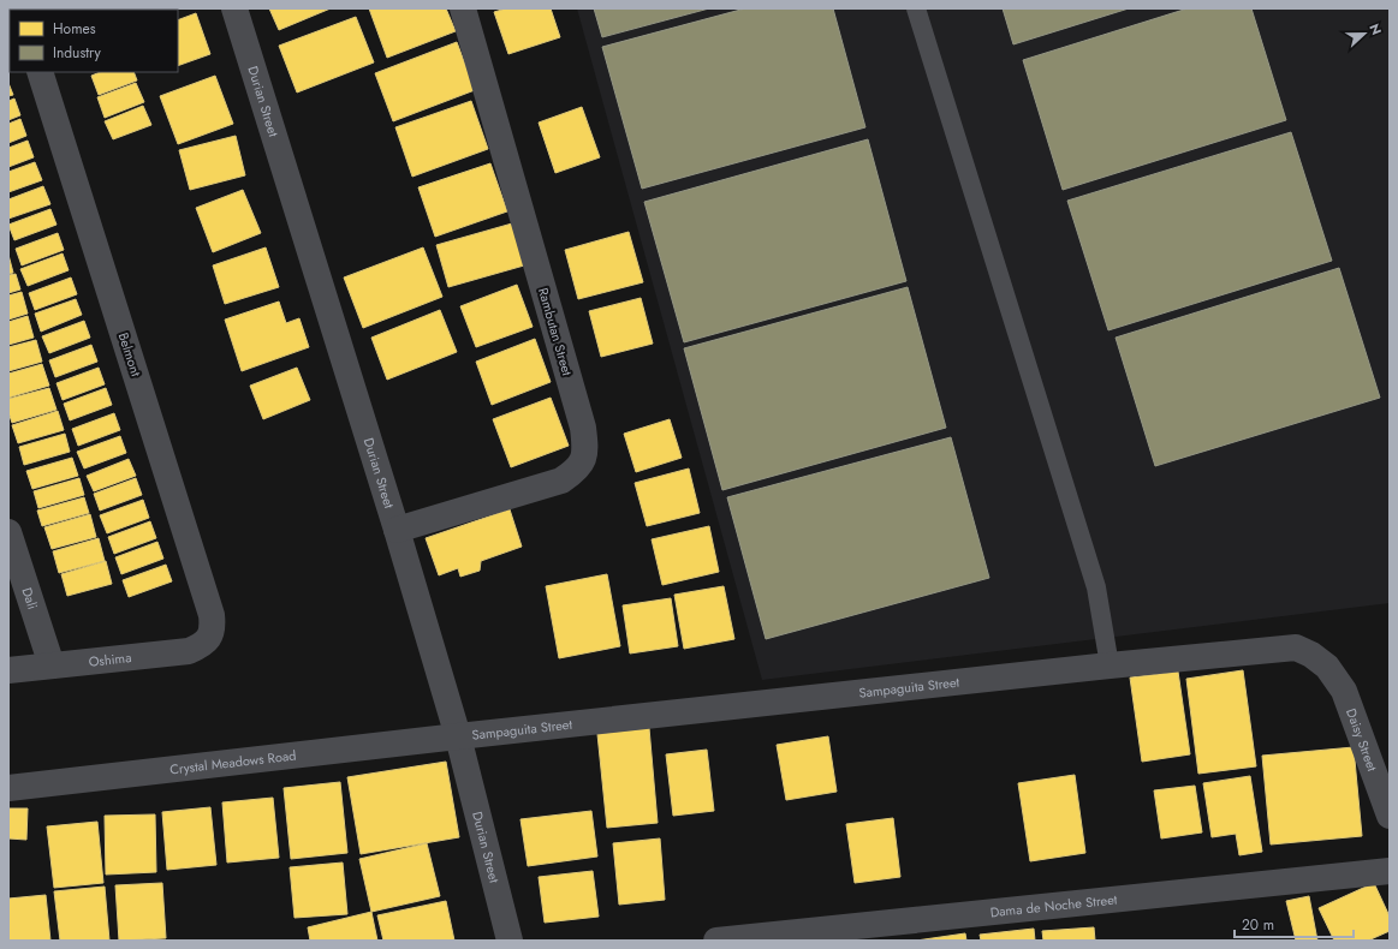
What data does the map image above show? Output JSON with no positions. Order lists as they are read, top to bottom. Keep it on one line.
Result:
{"streets":{"street":["Durian Street","Rambutan Street","Belmont","Dali","Oshima","Sampaguita Street","Daisy Street","Crystal Meadows Road","Dama de Noche Street"]},"crossings":[["Durian Street","Rambutan Street"],["Durian Street","Sampaguita Street"],["Durian Street","Crystal Meadows Road"],["Belmont","Oshima"],["Dali","Oshima"],["Sampaguita Street","Daisy Street"],["Sampaguita Street","Crystal Meadows Road"]],"legend":["Homes","Industry"],"scale_bar":"20 m","north":"right"}
